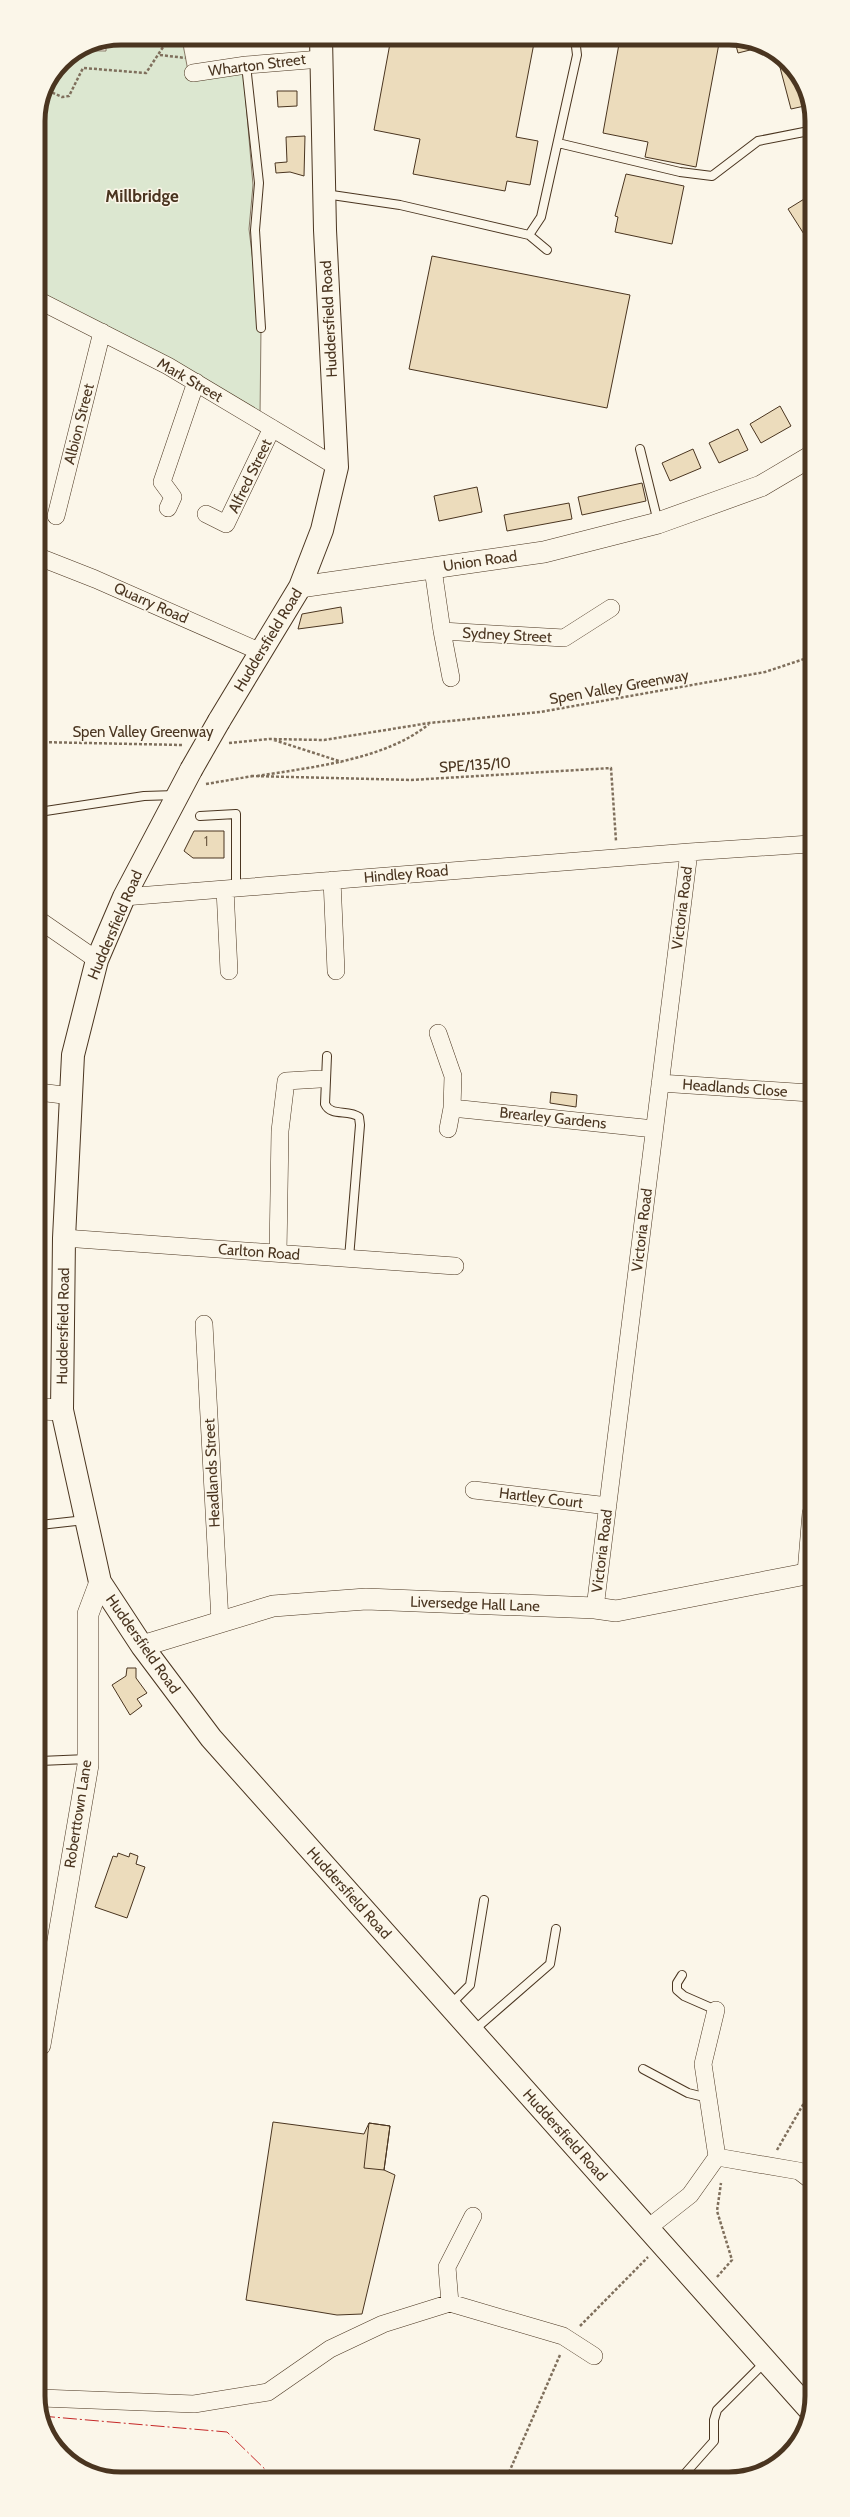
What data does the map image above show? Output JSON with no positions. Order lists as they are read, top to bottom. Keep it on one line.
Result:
{"streets":{"main road":["Huddersfield Road"],"street":["Wharton Street","Mark Street","Albion Street","Alfred Street","Union Road","Quarry Road","Sydney Street","Hindley Road","Victoria Road","Headlands Close","Brearley Gardens","Carlton Road","Headlands Street","Hartley Court","Liversedge Hall Lane","Roberttown Lane"],"path":["Spen Valley Greenway","SPE/135/10"]},"crossings":[["Wharton Street","Huddersfield Road"],["Huddersfield Road","Mark Street"],["Huddersfield Road","Union Road"],["Huddersfield Road","Quarry Road"],["Huddersfield Road","Hindley Road"],["Huddersfield Road","Carlton Road"],["Huddersfield Road","Liversedge Hall Lane"],["Huddersfield Road","Roberttown Lane"],["Mark Street","Albion Street"],["Mark Street","Alfred Street"],["Union Road","Sydney Street"],["SPE/135/10","Hindley Road"],["Hindley Road","Victoria Road"],["Victoria Road","Headlands Close"],["Victoria Road","Brearley Gardens"],["Victoria Road","Hartley Court"],["Victoria Road","Liversedge Hall Lane"],["Headlands Street","Liversedge Hall Lane"]],"districts":["Millbridge"],"house_numbers":["1"]}
